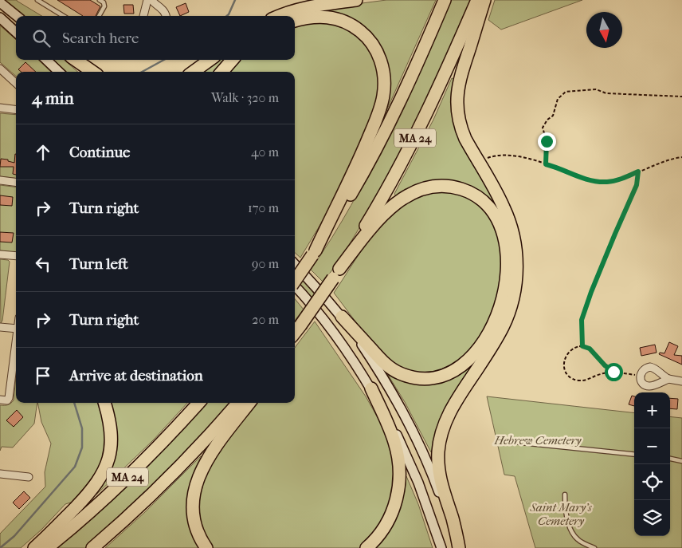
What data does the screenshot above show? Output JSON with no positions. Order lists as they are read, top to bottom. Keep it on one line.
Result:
{"streets":{"highway":["MA 24"]},"parks":["Hebrew Cemetery","Saint Mary's Cemetery"],"north":"bottom","page":{"search":"Search here","heading":["4 min","Walk · 320 m"],"list":[["Continue","40 m"],["Turn right","170 m"],["Turn left","90 m"],["Turn right","20 m"],"Arrive at destination"],"map_buttons":["+","−"]}}
